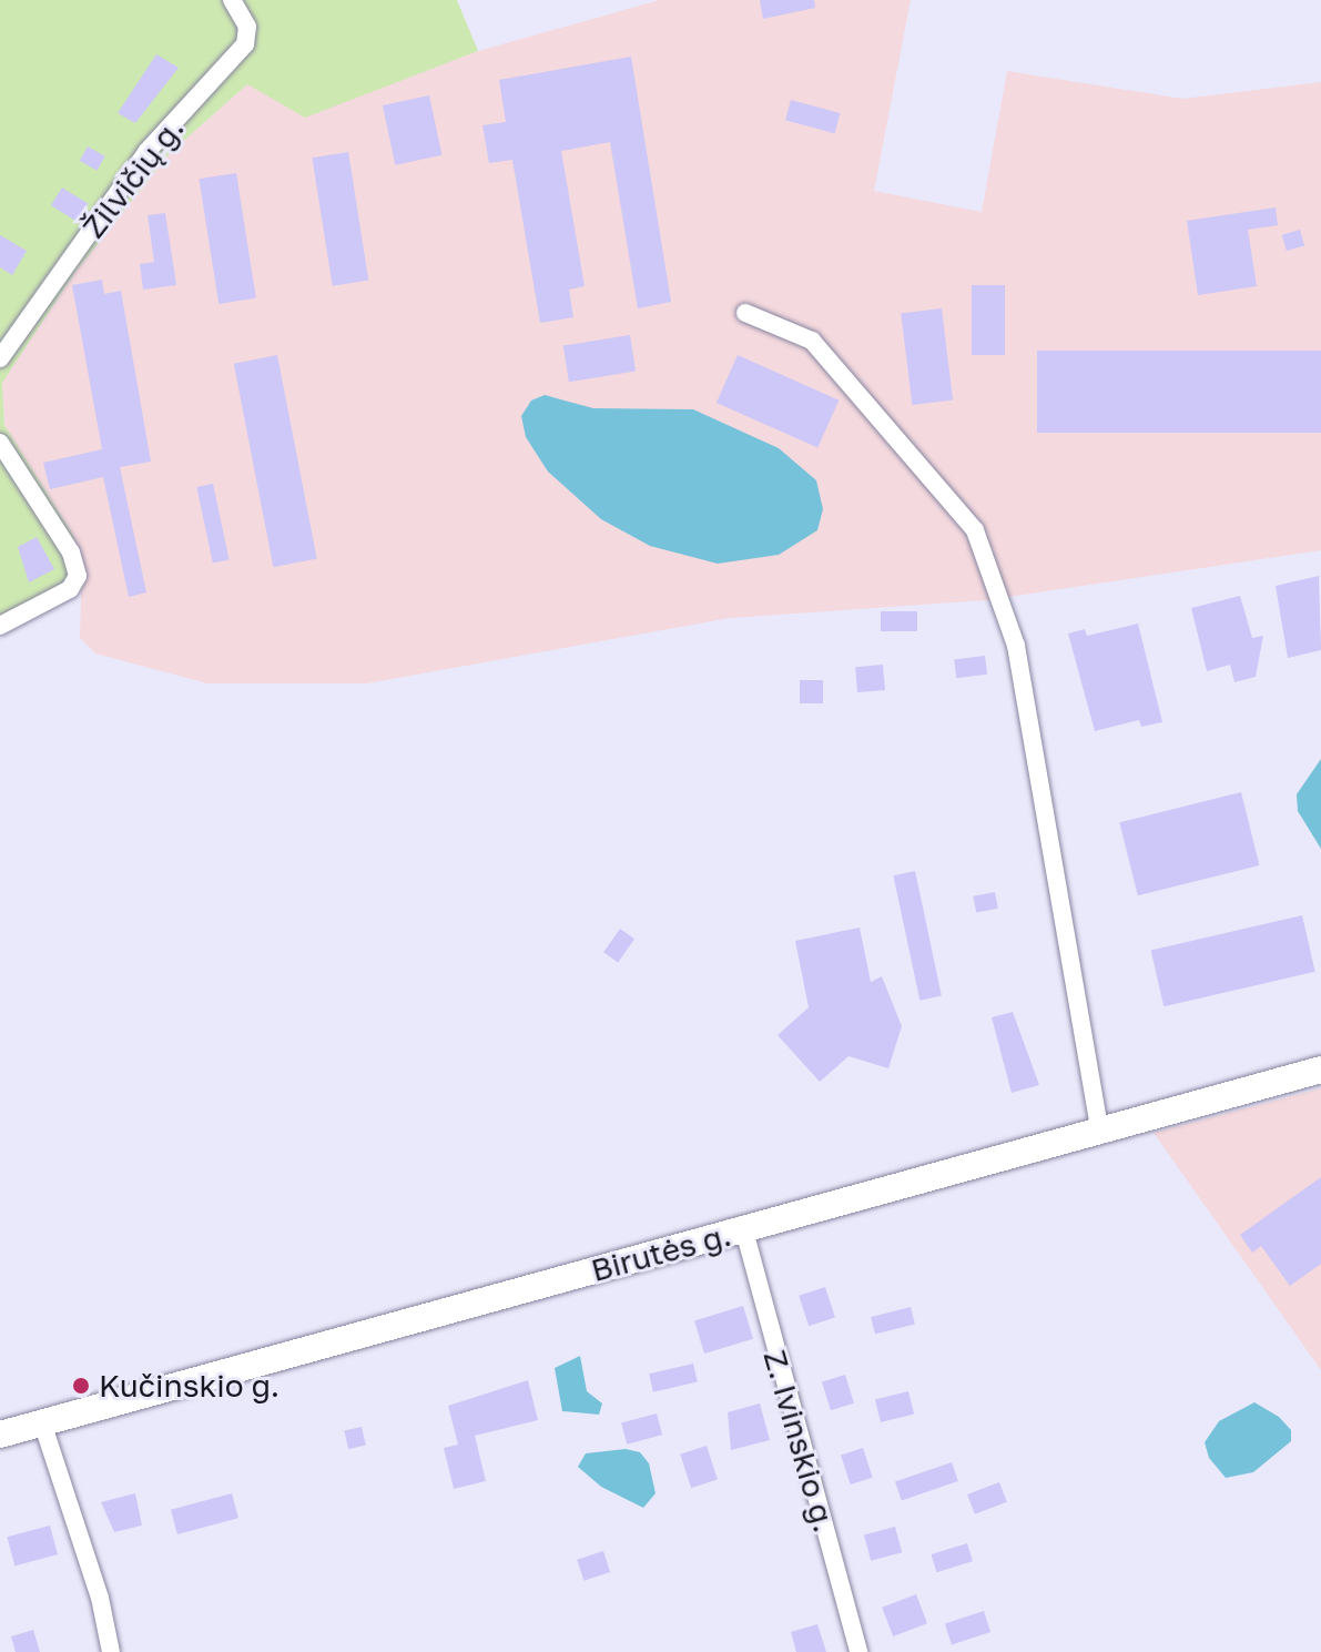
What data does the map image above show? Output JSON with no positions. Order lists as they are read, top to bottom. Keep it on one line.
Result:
{"streets":{"main road":["Birutės g."],"street":["Žilvičių g.","Z. Ivinskio g."]},"crossings":[["Birutės g.","Z. Ivinskio g."]],"places":["Kučinskio g."]}
